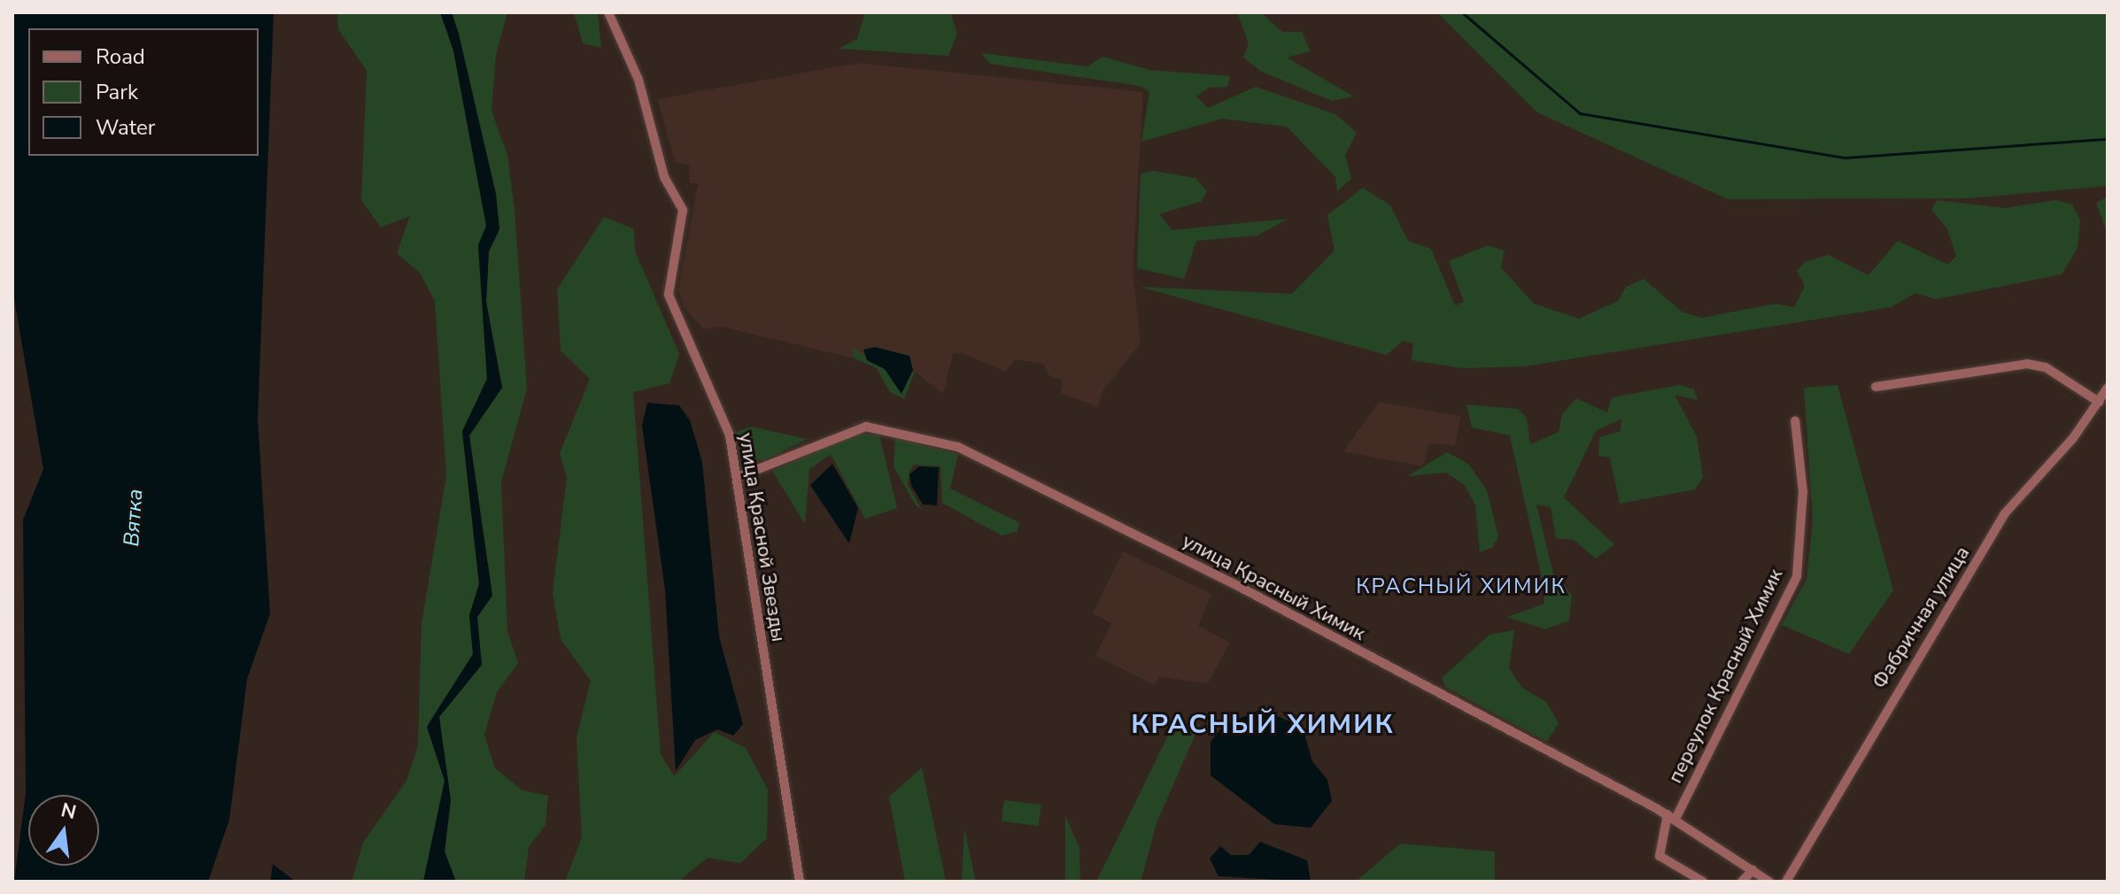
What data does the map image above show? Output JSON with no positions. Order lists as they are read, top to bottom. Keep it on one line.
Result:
{"streets":{"street":["улица Красной Звезды","улица Красный Химик","Фабричная улица","переулок Красный Химик"]},"crossings":[["улица Красной Звезды","улица Красный Химик"],["улица Красный Химик","переулок Красный Химик"]],"districts":["КРАСНЫЙ ХИМИК","КРАСНЫЙ ХИМИК"],"water":["Вятка"],"legend":["Road","Park","Water"],"north":"top"}
